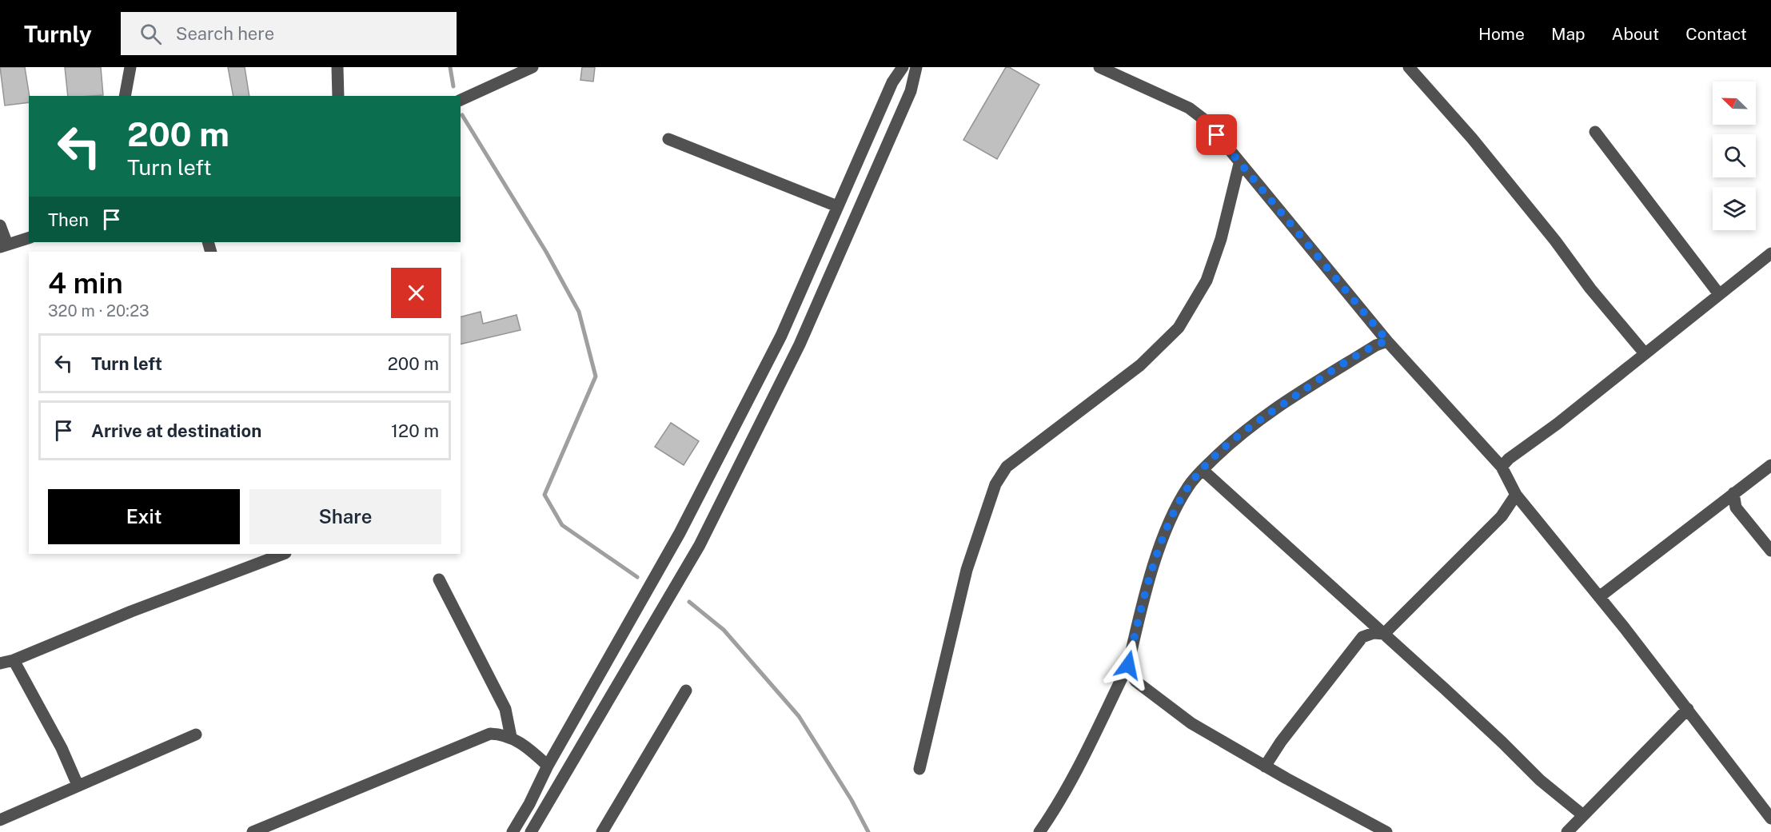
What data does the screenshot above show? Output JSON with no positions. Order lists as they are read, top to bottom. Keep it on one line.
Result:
{"north":"top left","page":{"header":"Turnly","search":"Search here","nav":["Home","Map","About","Contact"],"turn":["200 m","Turn left"],"then":"Then","heading":["4 min","320 m · 20:23"],"list":[{"name":"Turn left","value":"200 m"},{"name":"Arrive at destination","value":"120 m"}],"buttons":["Exit","Share"]}}
